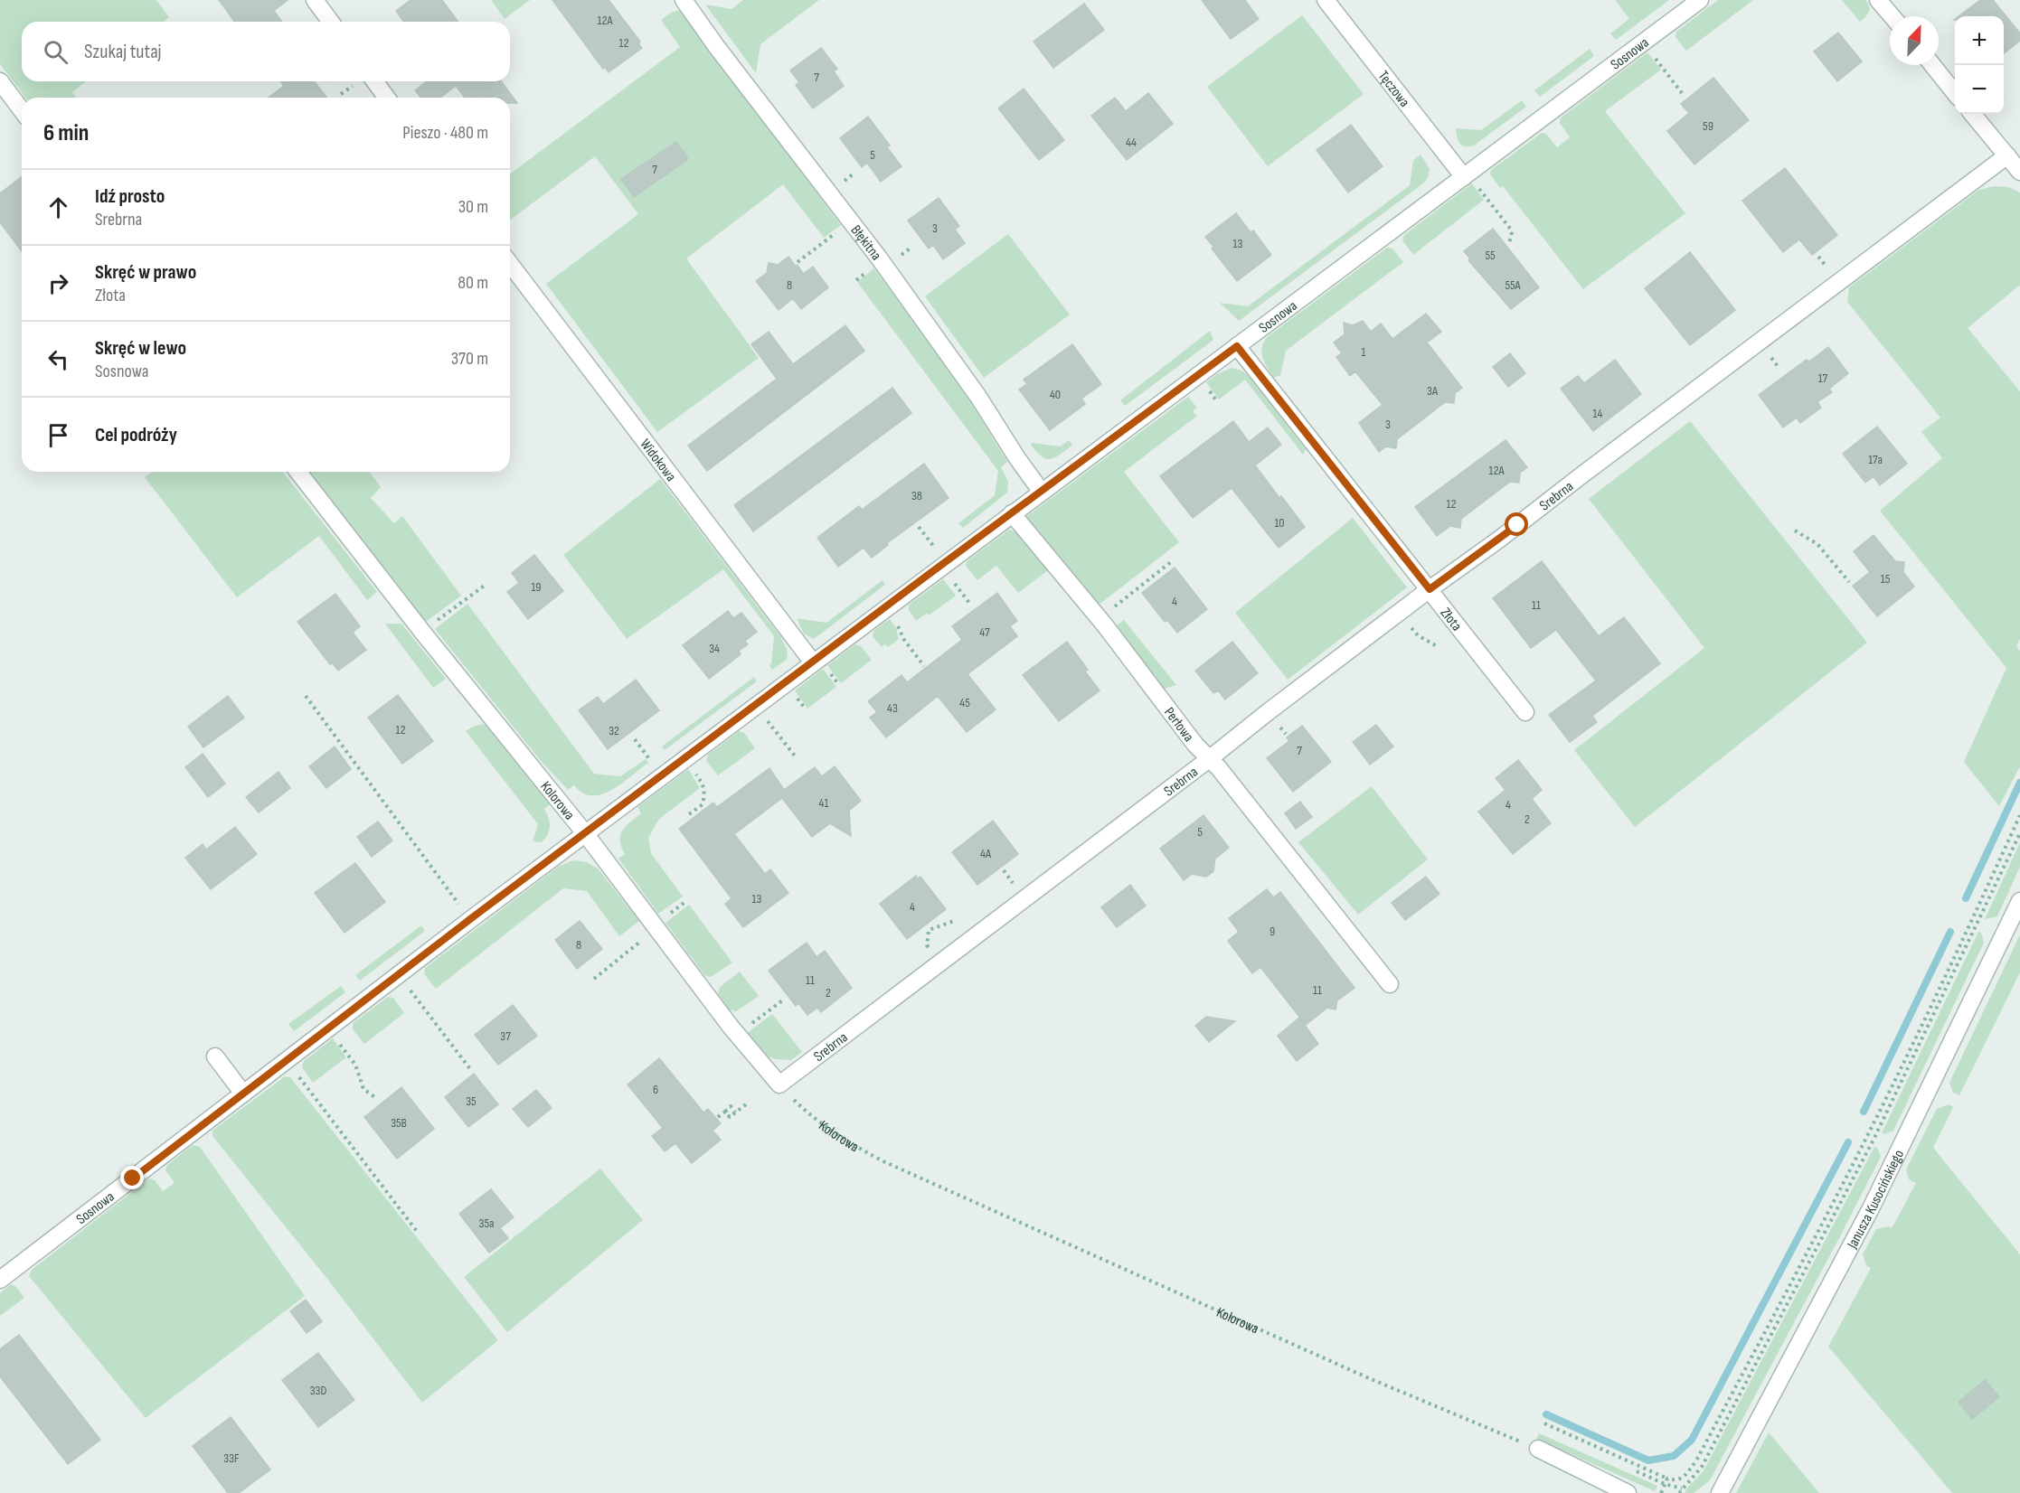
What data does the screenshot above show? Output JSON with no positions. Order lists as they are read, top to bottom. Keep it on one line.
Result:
{"streets":{"street":["Sosnowa","Tęczowa","Błękitna","Widokowa","Srebrna","Złota","Perłowa","Kolorowa","Janusza Kusocińskiego"]},"crossings":[["Sosnowa","Tęczowa"],["Sosnowa","Błękitna"],["Sosnowa","Widokowa"],["Sosnowa","Złota"],["Sosnowa","Perłowa"],["Sosnowa","Kolorowa"],["Srebrna","Złota"],["Srebrna","Perłowa"],["Srebrna","Kolorowa"]],"house_numbers":["12A","12","7","59","44","5","7","3","13","55","8","55A","1","17","3A","40","14","3","17a","12A","38","12","10","15","19","4","11","47","34","45","43","12","32","7","41","4","2","5","4A","13","4","9","8","11","11","2","37","6","35","35B","35a","33D","33F"],"north":"top right","page":{"map_buttons":["+","−"],"search":"Szukaj tutaj","heading":["6 min","Pieszo · 480 m"],"list":[["Idź prosto","Srebrna","30 m"],["Skręć w prawo","Złota","80 m"],["Skręć w lewo","Sosnowa","370 m"],"Cel podróży"]}}
